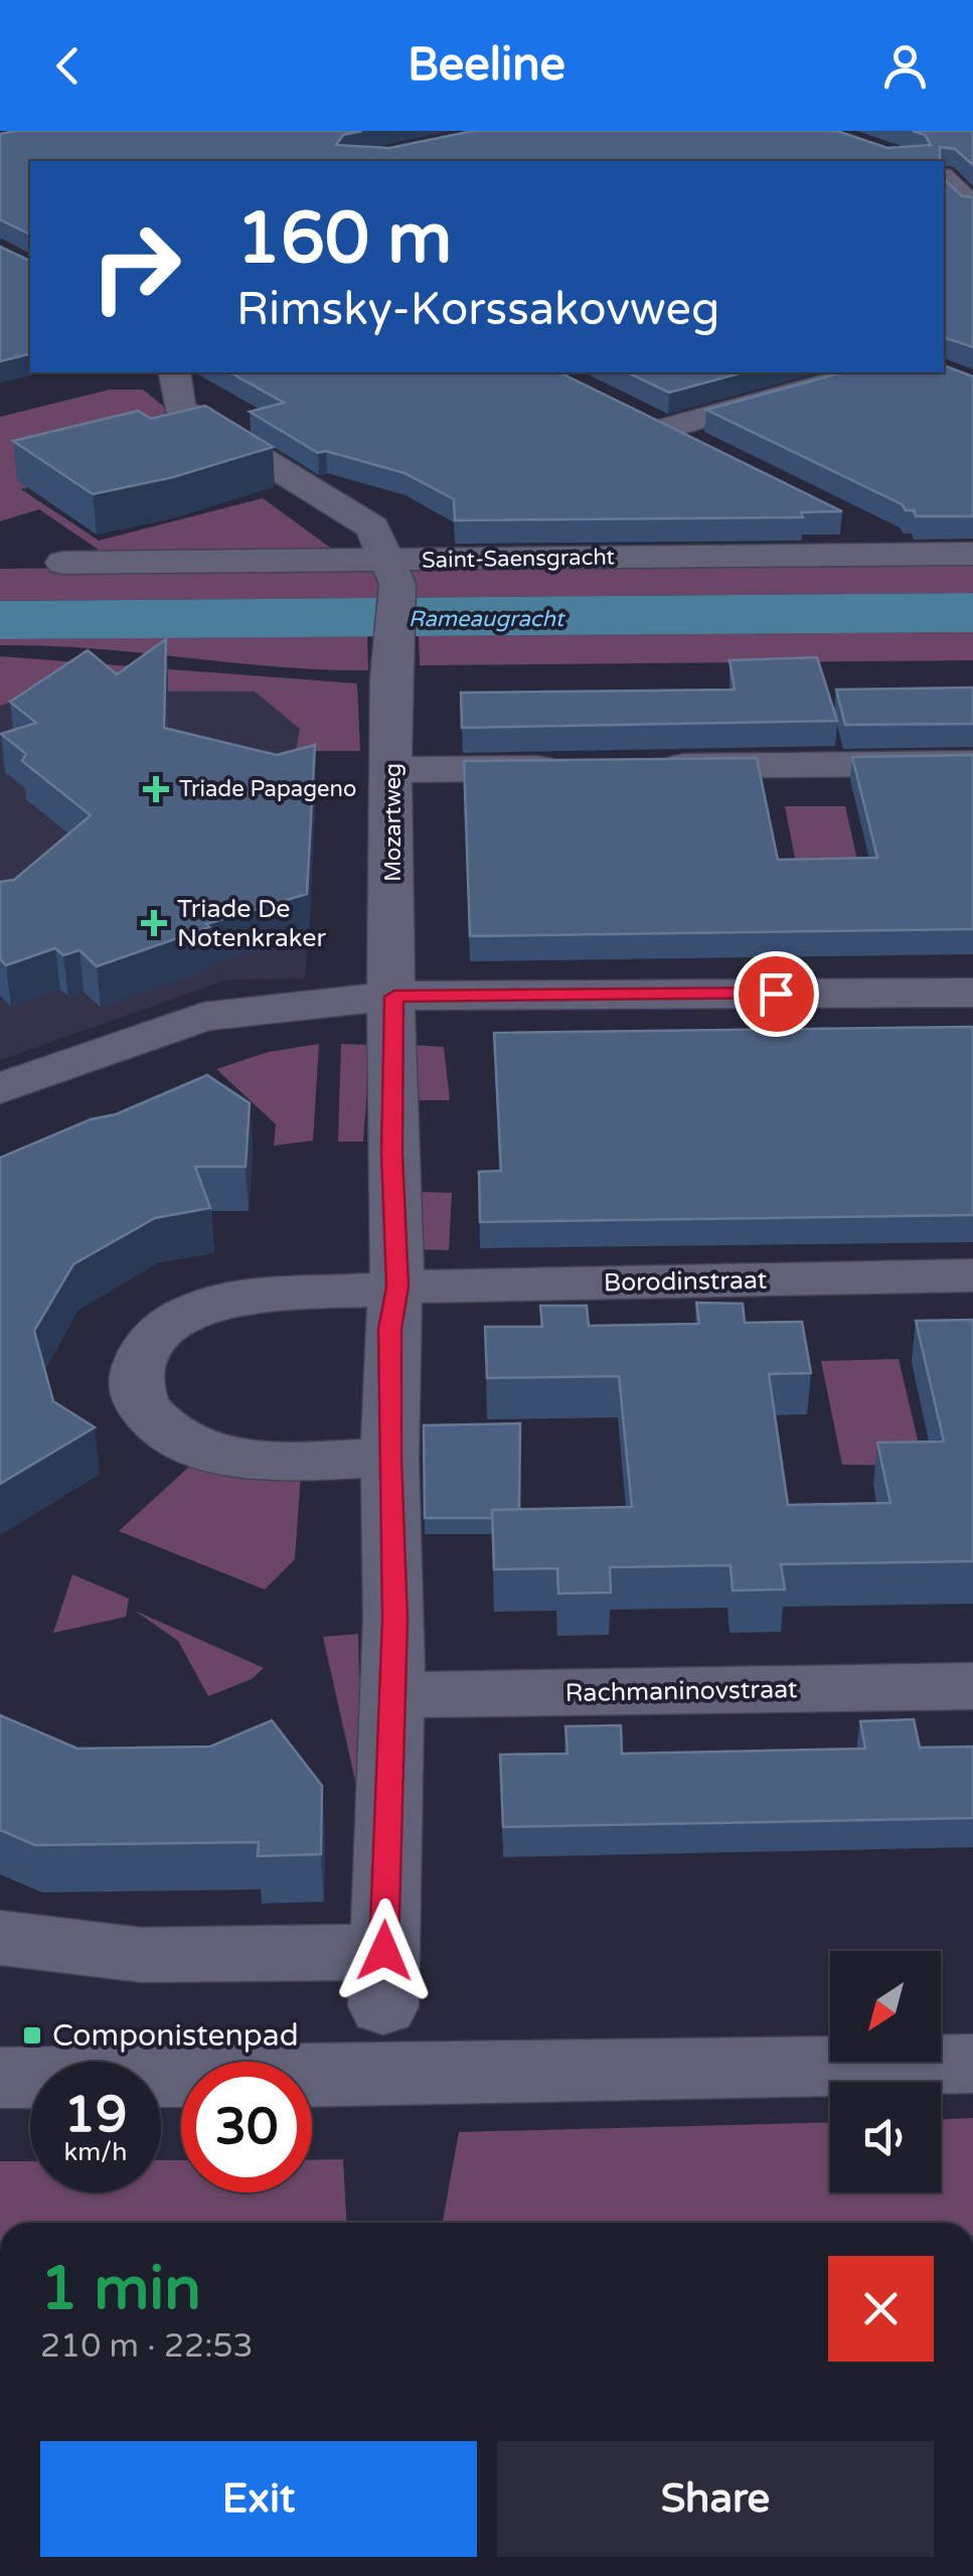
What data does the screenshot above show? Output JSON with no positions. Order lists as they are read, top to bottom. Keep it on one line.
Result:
{"streets":{"street":["Saint-Saensgracht","Mozartweg","Borodinstraat","Rachmaninovstraat"]},"crossings":[["Saint-Saensgracht","Mozartweg"],["Mozartweg","Borodinstraat"],["Mozartweg","Rachmaninovstraat"]],"water":["Rameaugracht"],"places":{"health":["Triade Papageno","Triade De Notenkraker"],"transit":["Componistenpad"]},"north":"bottom left","page":{"header":"Beeline","turn":["160 m","Rimsky-Korssakovweg"],"speed":"19 km/h","limit":"30","heading":["1 min","210 m · 22:53"],"buttons":["Exit","Share"]}}
